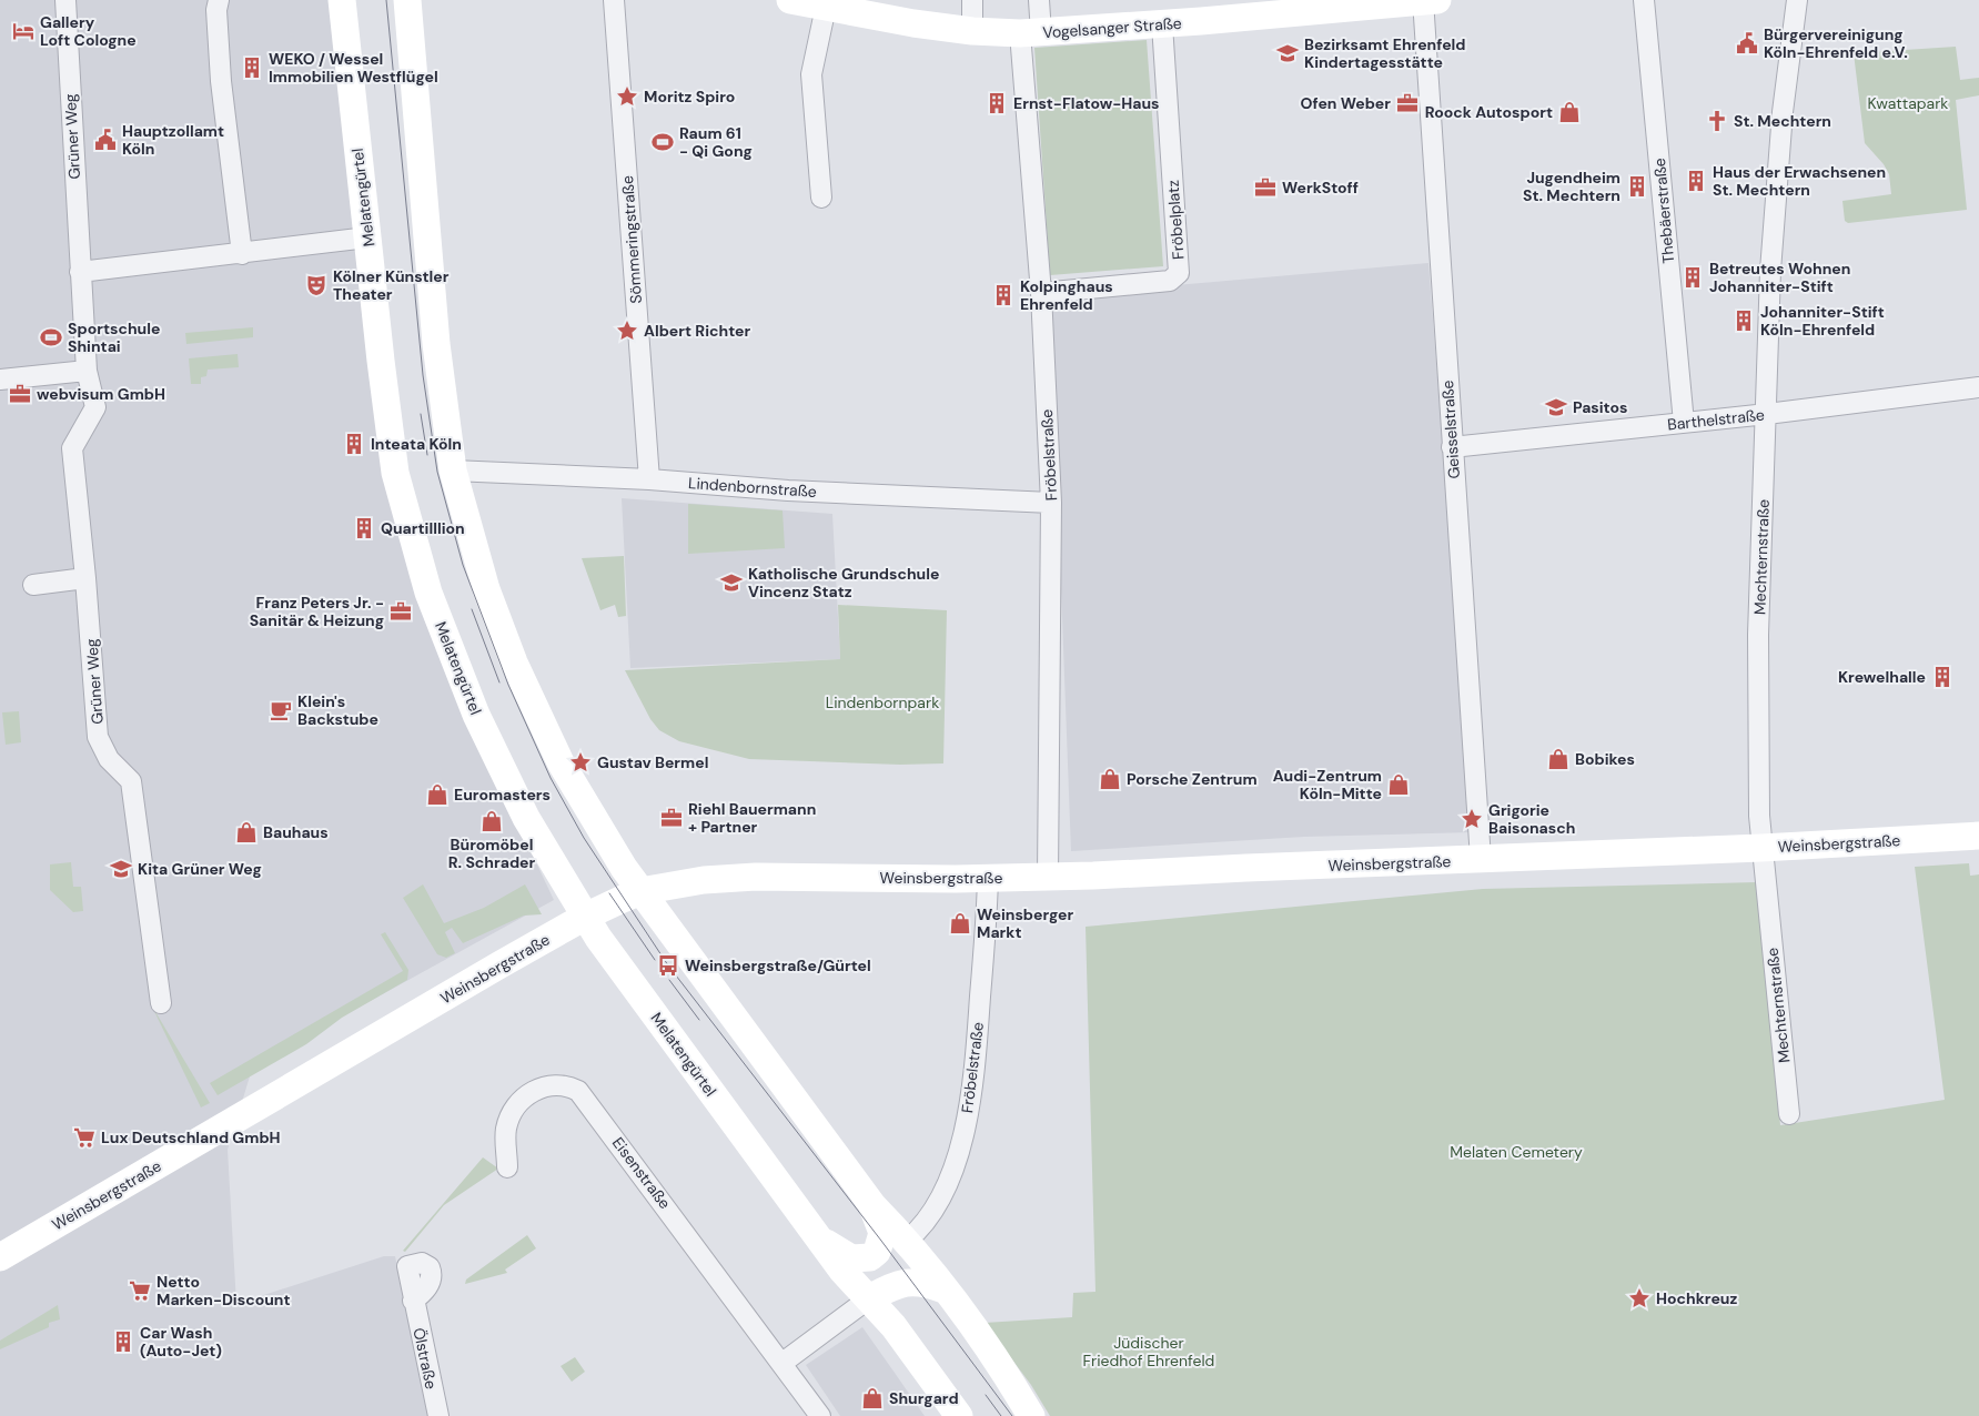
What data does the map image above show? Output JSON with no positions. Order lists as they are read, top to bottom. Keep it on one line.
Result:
{"streets":{"main road":["Vogelsanger Straße","Melatengürtel","Weinsbergstraße"],"street":["Grüner Weg","Thebäerstraße","Fröbelplatz","Sömmeringstraße","Barthelstraße","Geisselstraße","Fröbelstraße","Lindenbornstraße","Mechternstraße","Eisenstraße","Ölstraße"]},"crossings":[["Vogelsanger Straße","Fröbelplatz"],["Vogelsanger Straße","Geisselstraße"],["Vogelsanger Straße","Fröbelstraße"],["Melatengürtel","Fröbelstraße"],["Melatengürtel","Lindenbornstraße"],["Melatengürtel","Weinsbergstraße"],["Thebäerstraße","Barthelstraße"],["Fröbelplatz","Fröbelstraße"],["Sömmeringstraße","Lindenbornstraße"],["Barthelstraße","Geisselstraße"],["Barthelstraße","Mechternstraße"],["Geisselstraße","Weinsbergstraße"],["Fröbelstraße","Lindenbornstraße"],["Fröbelstraße","Weinsbergstraße"],["Mechternstraße","Weinsbergstraße"]],"parks":["Kwattapark","Lindenbornpark","Melaten Cemetery","Jüdischer Friedhof Ehrenfeld"],"places":{"hotel":["Gallery Loft Cologne"],"public building":["Bürgervereinigung Köln-Ehrenfeld e.V.","Hauptzollamt Köln"],"school or university":["Bezirksamt Ehrenfeld Kindertagesstätte","Pasitos","Katholische Grundschule Vincenz Statz","Kita Grüner Weg"],"building":["WEKO / Wessel Immobilien Westflügel","Ernst-Flatow-Haus","Haus der Erwachsenen St. Mechtern","Jugendheim St. Mechtern","Betreutes Wohnen Johanniter-Stift","Kolpinghaus Ehrenfeld","Johanniter-Stift Köln-Ehrenfeld","Inteata Köln","Quartilllion","Krewelhalle","Car Wash (Auto-Jet)"],"place":["Moritz Spiro","Albert Richter","Gustav Bermel","Grigorie Baisonasch","Hochkreuz"],"office":["Ofen Weber","WerkStoff","webvisum GmbH","Franz Peters Jr. - Sanitär & Heizung","Riehl Bauermann + Partner"],"shop":["Roock Autosport","Bobikes","Porsche Zentrum","Audi-Zentrum Köln-Mitte","Euromasters","Büromöbel R. Schrader","Bauhaus","Weinsberger Markt","Shurgard"],"church":["St. Mechtern"],"sports":["Raum 61 - Qi Gong","Sportschule Shintai"],"theatre":["Kölner Künstler Theater"],"cafe":["Klein's Backstube"],"bus stop":["Weinsbergstraße/Gürtel"],"supermarket":["Lux Deutschland GmbH","Netto Marken-Discount"]}}
